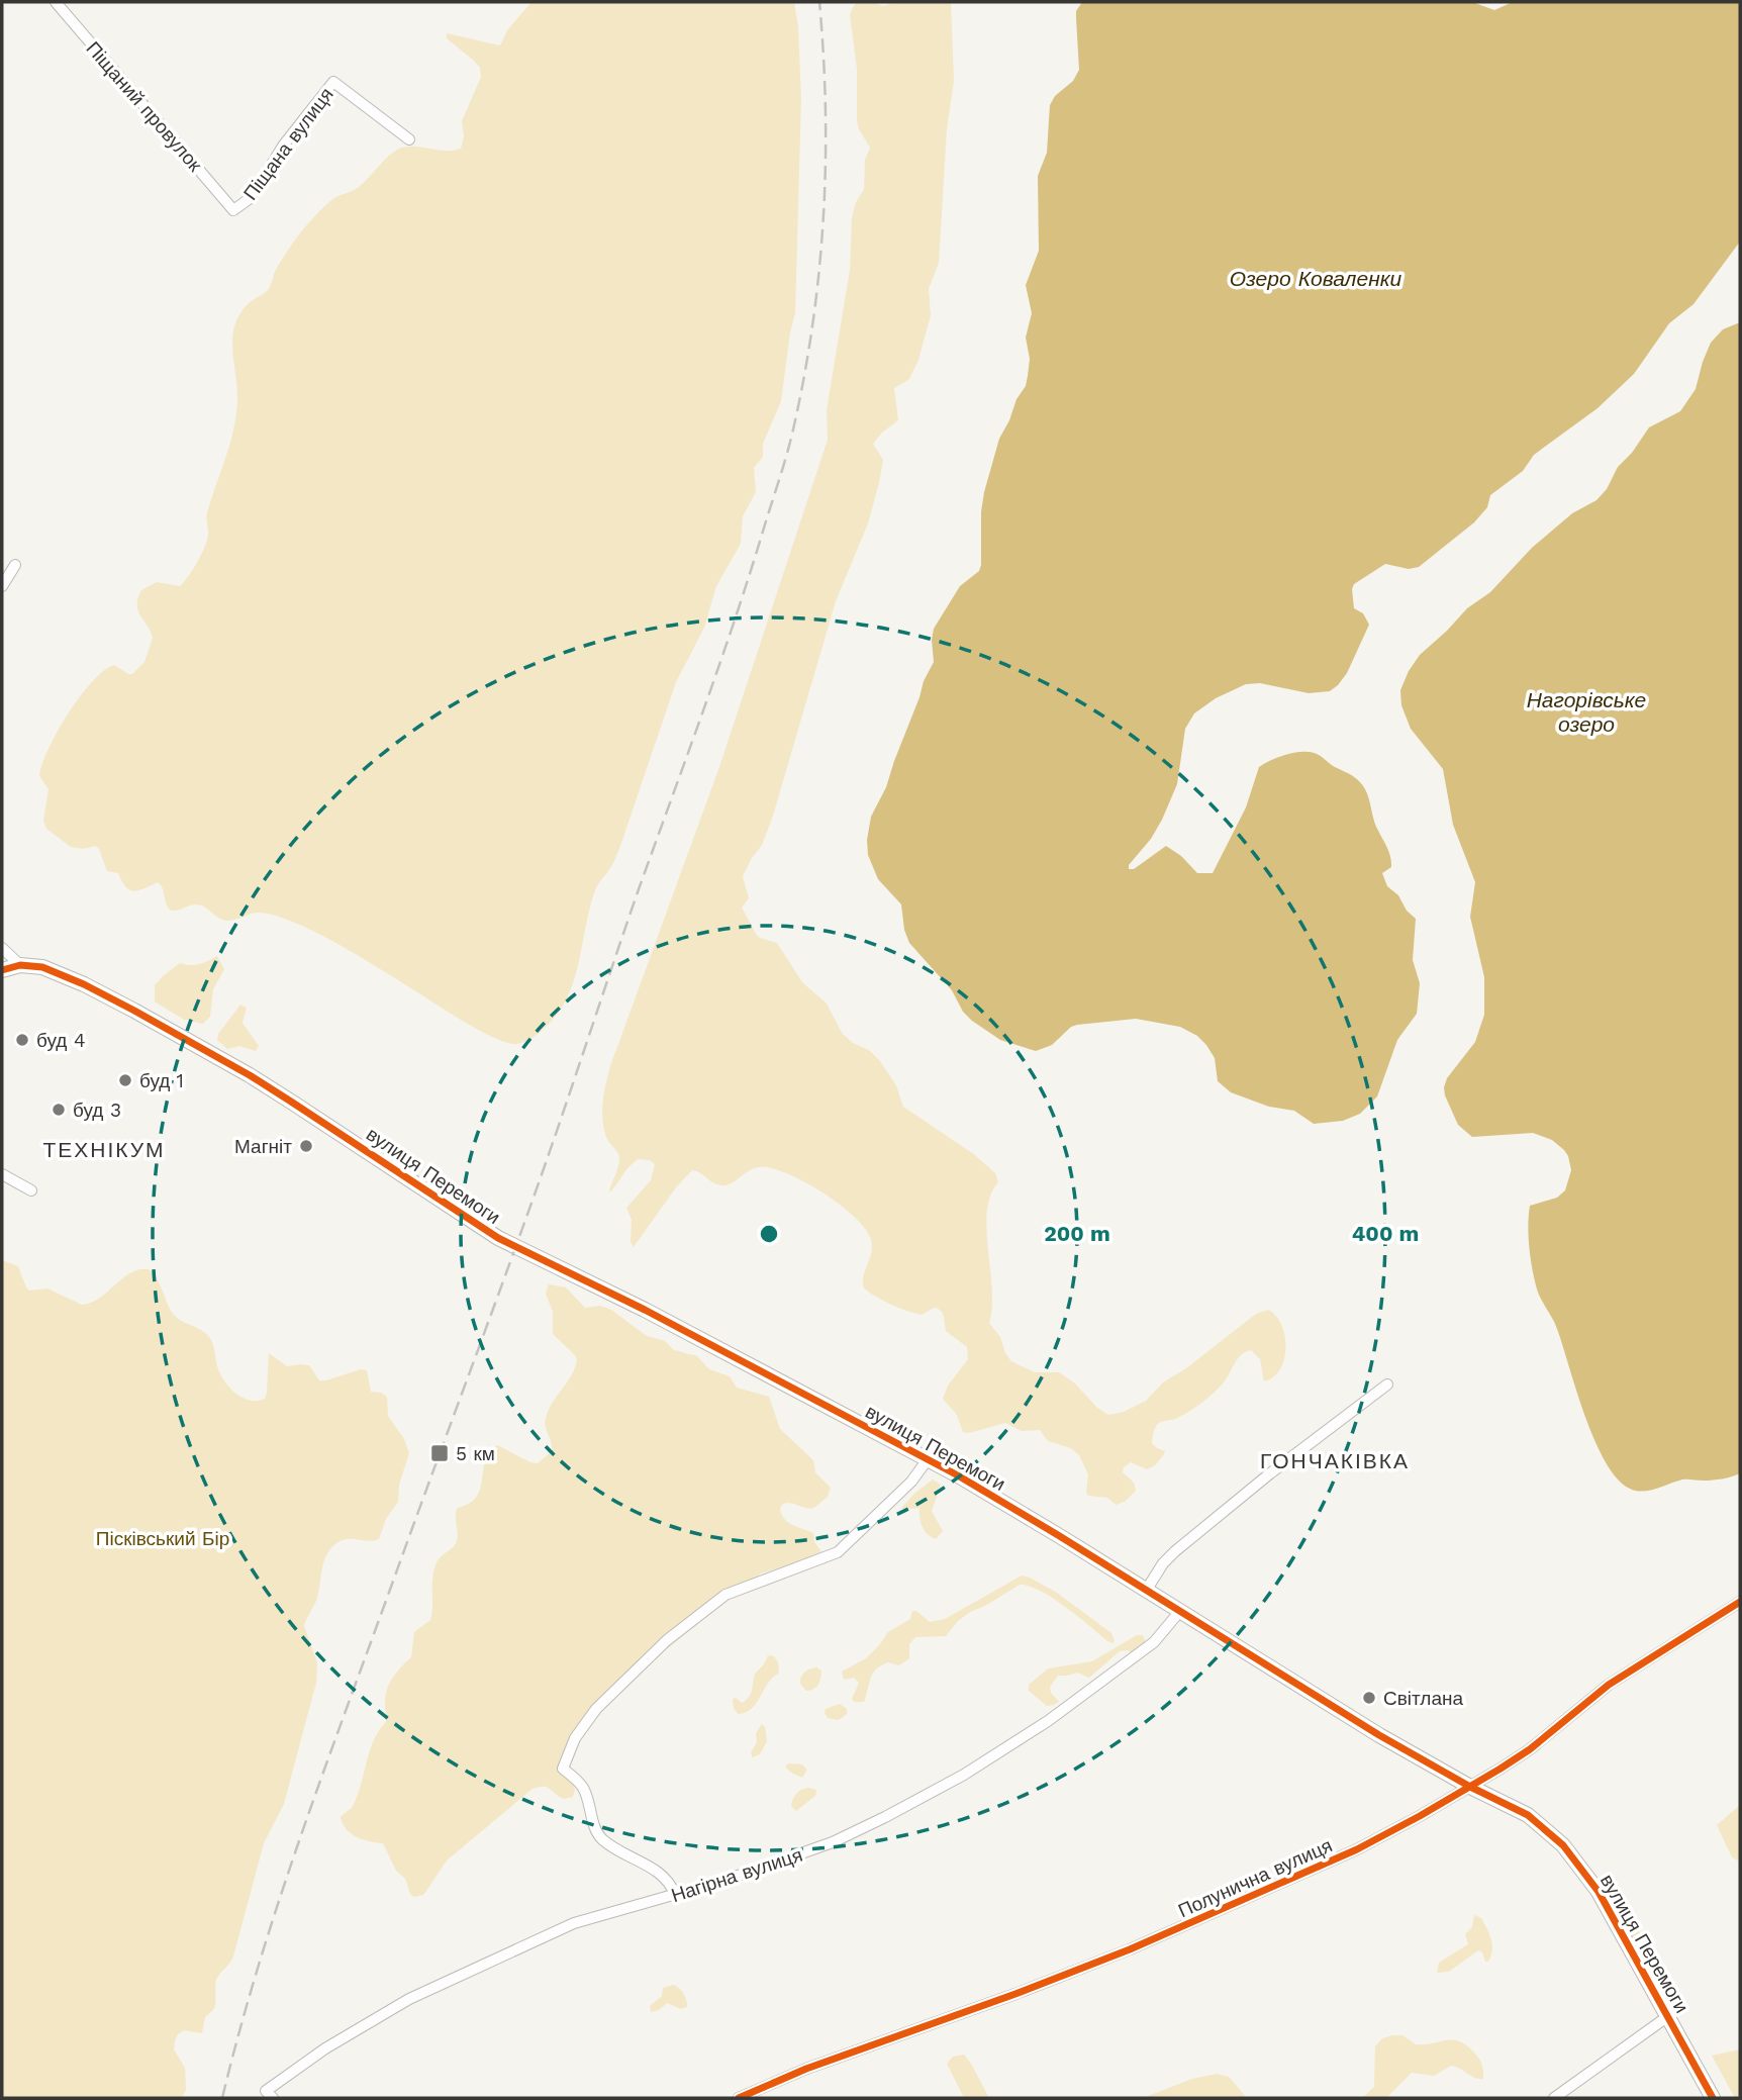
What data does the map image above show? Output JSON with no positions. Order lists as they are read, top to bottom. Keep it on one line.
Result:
{"streets":{"street":["Піщаний провулок","Піщана вулиця","вулиця Перемоги","Нагірна вулиця","Полунична вулиця"]},"crossings":[["Піщаний провулок","Піщана вулиця"],["вулиця Перемоги","Нагірна вулиця"],["вулиця Перемоги","Полунична вулиця"]],"districts":["ТЕХНІКУМ","ГОНЧАКІВКА"],"water":["Озеро Коваленки","Нагорівське озеро"],"parks":["Пісківський Бір"],"places":{"other":["буд 4","буд 1","буд 3","Магніт","Світлана"],"transit":["5 км"]},"rings":["200 m","400 m"]}
